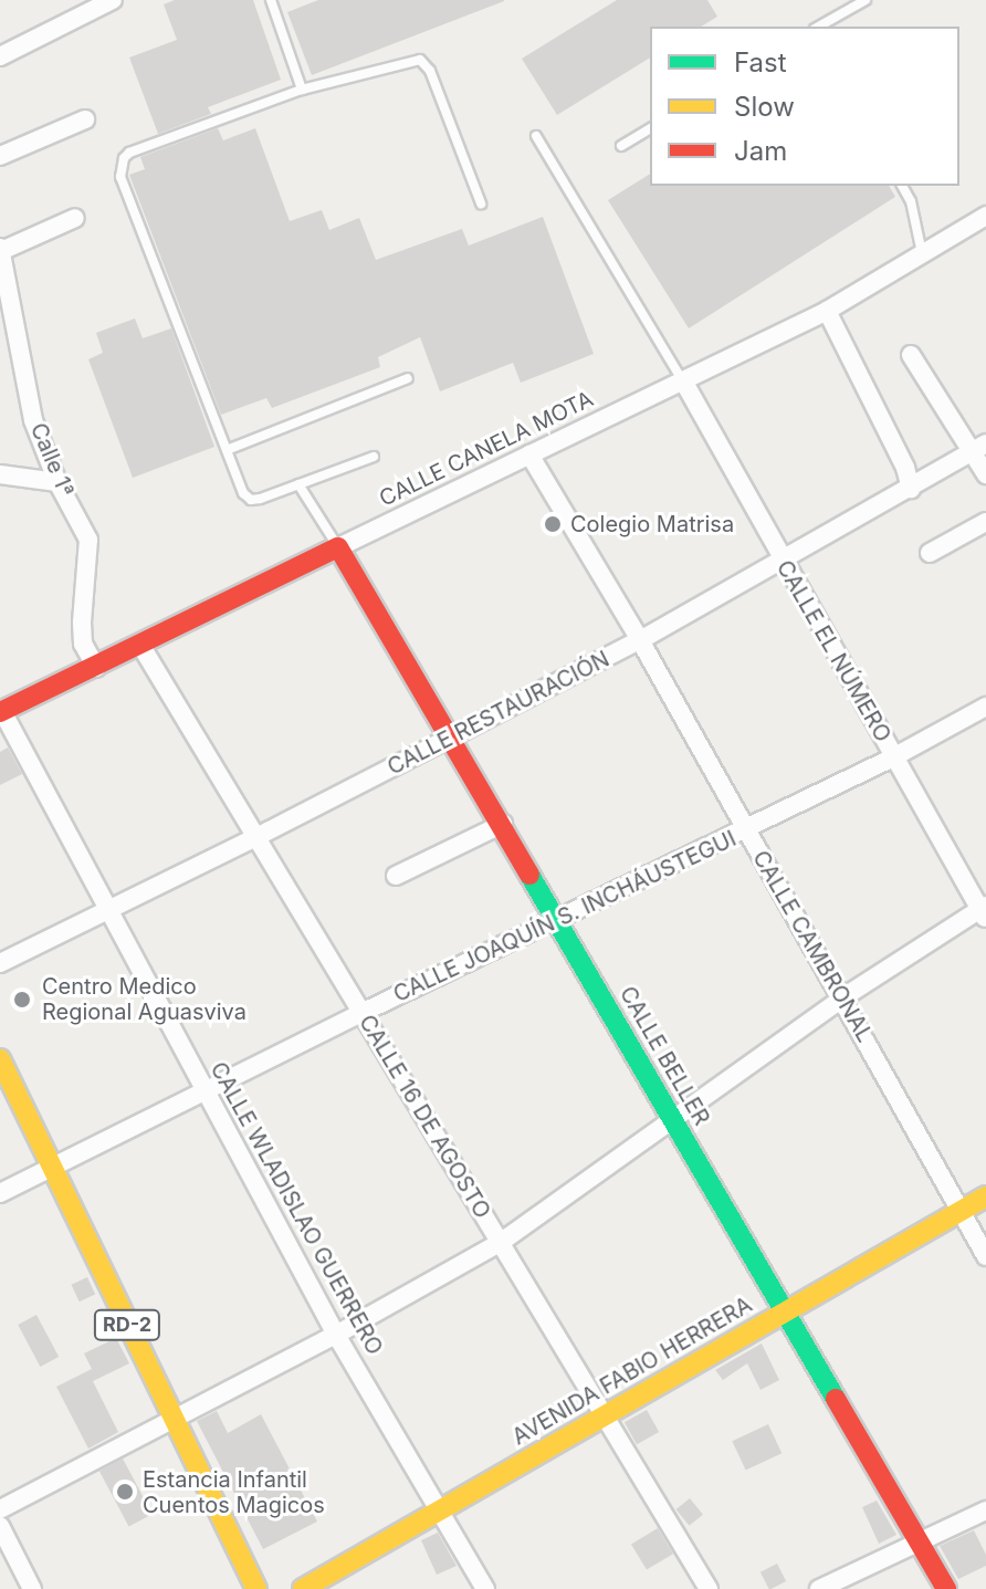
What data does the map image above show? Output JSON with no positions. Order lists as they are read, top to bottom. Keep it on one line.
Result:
{"streets":{"main road":["CALLE CANELA MOTA","CALLE BELLER","RD-2","AVENIDA FABIO HERRERA"],"street":["Calle 1ª","CALLE EL NÚMERO","CALLE RESTAURACIÓN","CALLE JOAQUÍN S. INCHÁUSTEGUI","CALLE CAMBRONAL","CALLE 16 DE AGOSTO","CALLE WLADISLAO GUERRERO"]},"crossings":[["CALLE CANELA MOTA","Calle 1ª"],["CALLE CANELA MOTA","CALLE EL NÚMERO"],["CALLE CANELA MOTA","CALLE CAMBRONAL"],["CALLE CANELA MOTA","CALLE BELLER"],["CALLE CANELA MOTA","CALLE 16 DE AGOSTO"],["CALLE CANELA MOTA","CALLE WLADISLAO GUERRERO"],["CALLE EL NÚMERO","CALLE RESTAURACIÓN"],["CALLE EL NÚMERO","CALLE JOAQUÍN S. INCHÁUSTEGUI"],["CALLE RESTAURACIÓN","CALLE CAMBRONAL"],["CALLE RESTAURACIÓN","CALLE BELLER"],["CALLE RESTAURACIÓN","CALLE 16 DE AGOSTO"],["CALLE RESTAURACIÓN","CALLE WLADISLAO GUERRERO"],["CALLE JOAQUÍN S. INCHÁUSTEGUI","CALLE CAMBRONAL"],["CALLE JOAQUÍN S. INCHÁUSTEGUI","CALLE BELLER"],["CALLE JOAQUÍN S. INCHÁUSTEGUI","CALLE 16 DE AGOSTO"],["CALLE JOAQUÍN S. INCHÁUSTEGUI","CALLE WLADISLAO GUERRERO"],["CALLE JOAQUÍN S. INCHÁUSTEGUI","RD-2"],["CALLE CAMBRONAL","AVENIDA FABIO HERRERA"],["CALLE BELLER","AVENIDA FABIO HERRERA"],["CALLE 16 DE AGOSTO","AVENIDA FABIO HERRERA"],["CALLE WLADISLAO GUERRERO","AVENIDA FABIO HERRERA"]],"places":["Colegio Matrisa","Centro Medico Regional Aguasviva","Estancia Infantil Cuentos Magicos"],"legend":["Fast","Slow","Jam"]}
